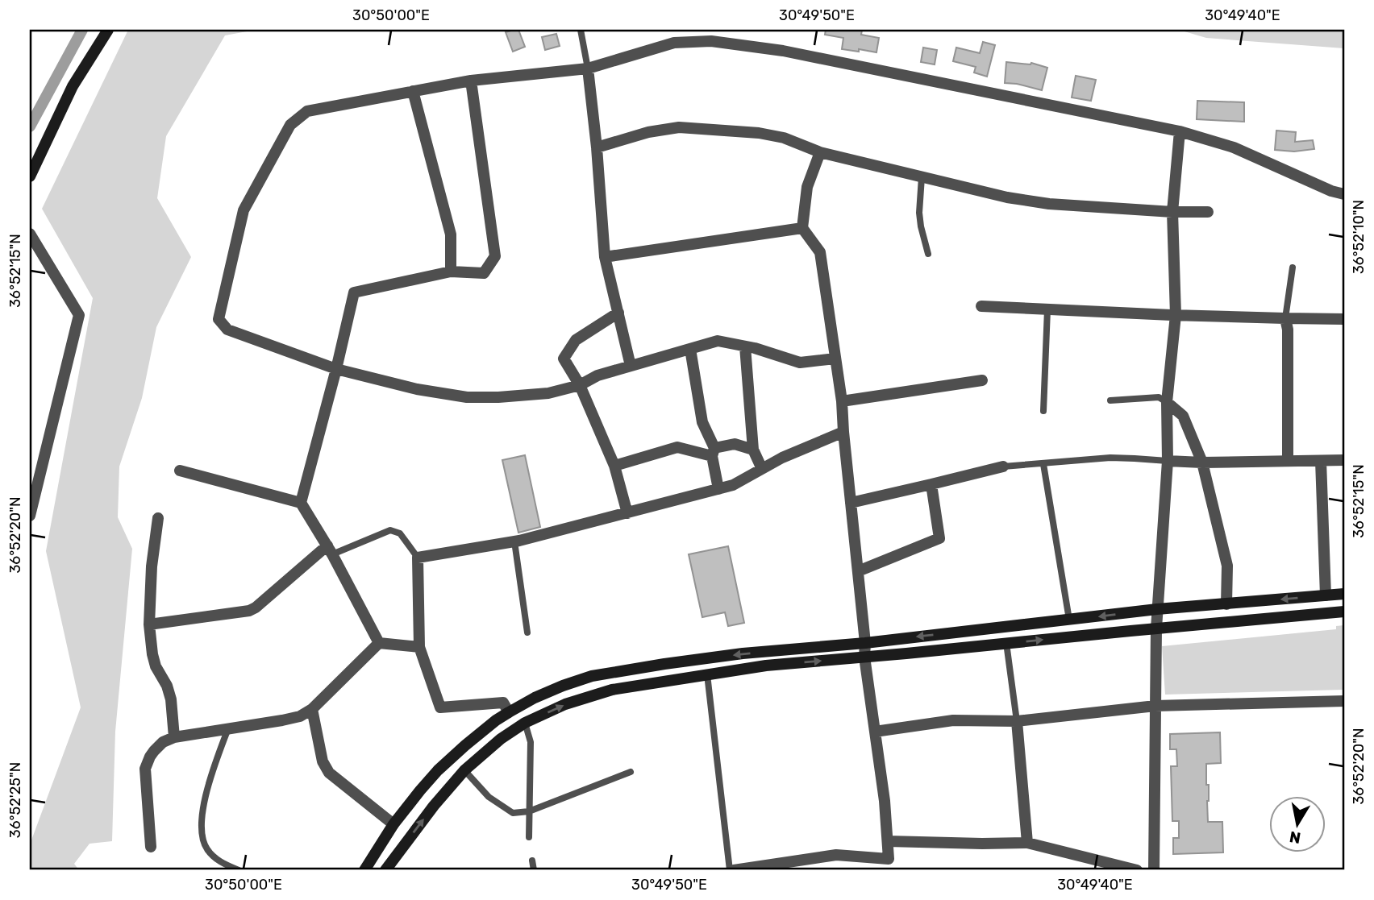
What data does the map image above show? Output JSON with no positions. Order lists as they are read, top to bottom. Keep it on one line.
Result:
{"north":"bottom","coordinates":["30°50'00\"E","30°49'50\"E","30°49'40\"E","36°52'10\"N","36°52'15\"N","36°52'20\"N","36°52'25\"N"]}
